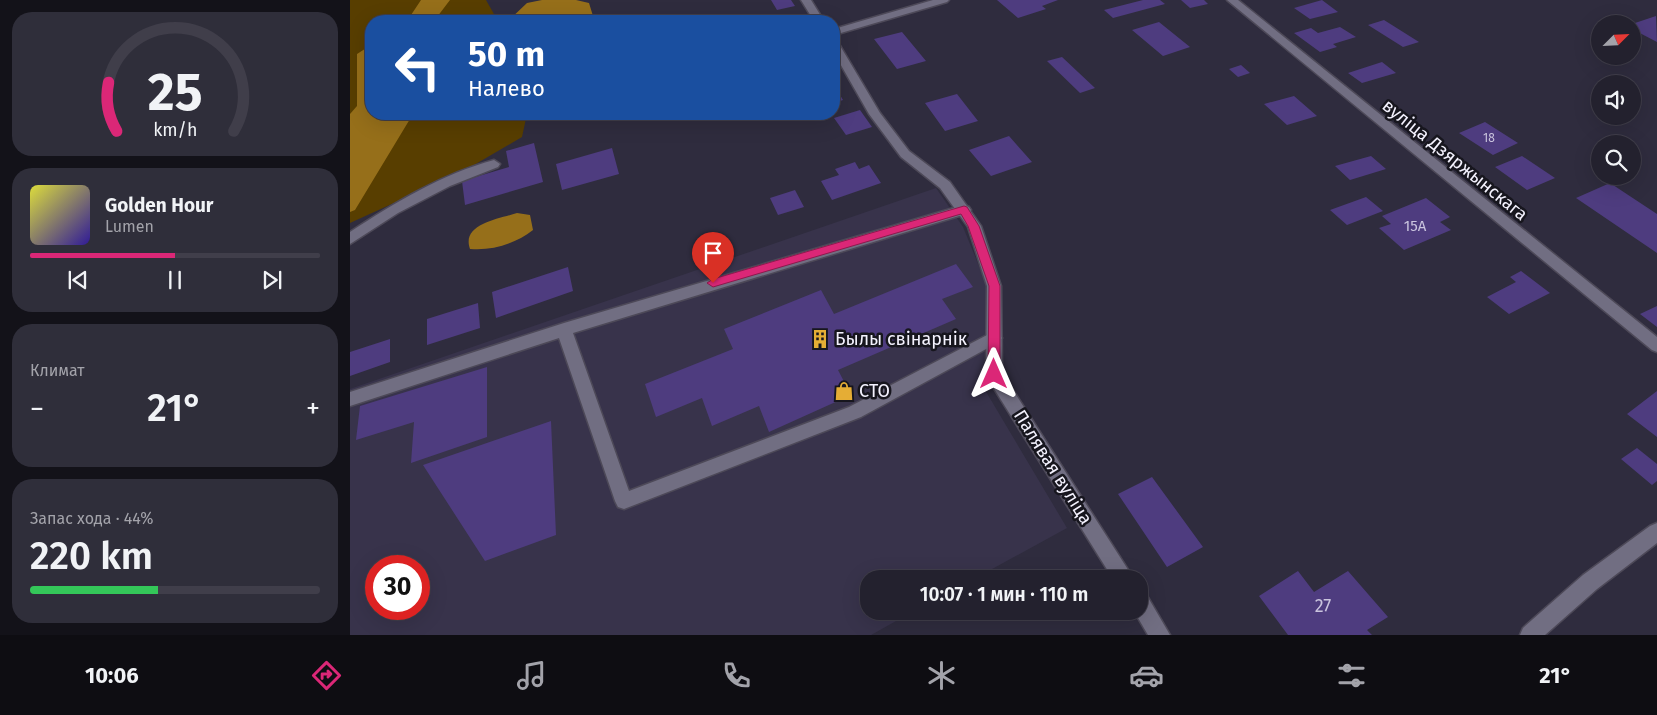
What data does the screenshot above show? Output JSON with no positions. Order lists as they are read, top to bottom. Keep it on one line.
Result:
{"streets":{"street":["вуліца Дзяржынскага","Палявая вуліца"]},"places":{"building":["Былы свінарнік"],"shop":["СТО"]},"house_numbers":["18","15А","27"],"north":"top right","page":{"turn":["50 m","Налево"],"song":["Golden Hour","Lumen"],"tile":["Климат",["Запас хода · 44%","220 km"]],"heat":["−","21°","+"],"limit":"30","trip":"10:07 · 1 мин · 110 m","tabs":["10:06","21°"],"gauge":["25","km/h"]}}
